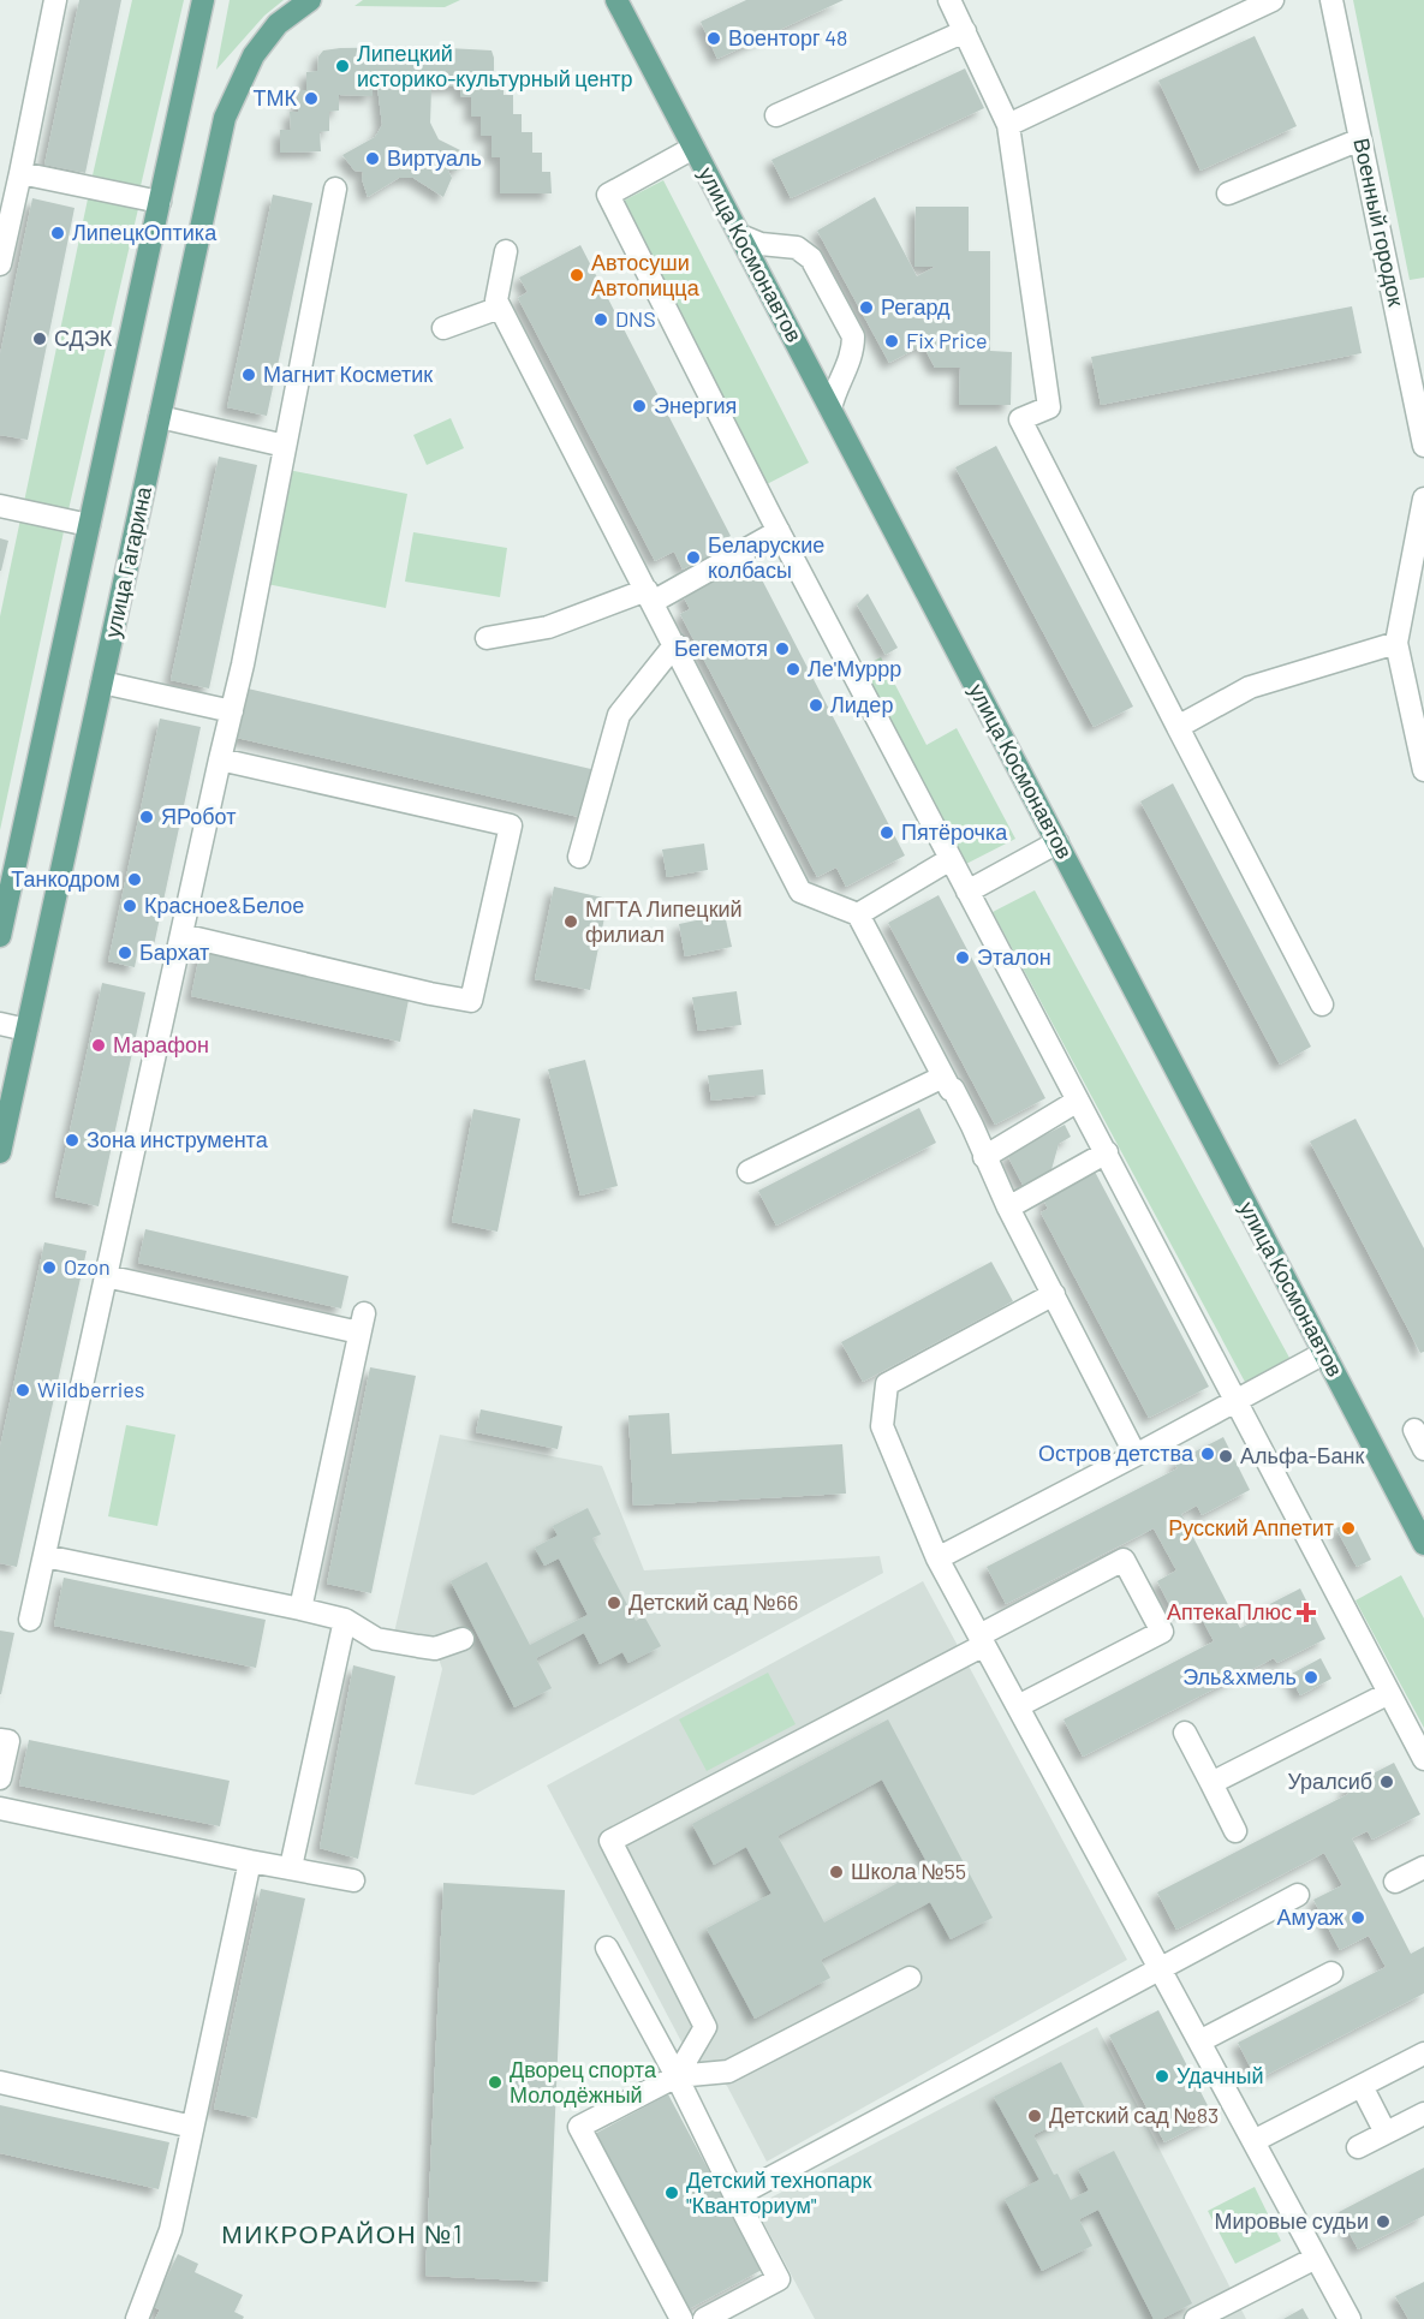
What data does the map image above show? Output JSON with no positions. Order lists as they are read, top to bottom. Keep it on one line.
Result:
{"streets":{"main road":["улица Космонавтов","улица Гагарина"],"street":["Военный городок"]},"districts":["МИКРОРАЙОН №1"],"places":{"other":["Военторг 48","Липецкий историко-культурный центр","ТМК","Виртуаль","ЛипецкОптика","Автосуши Автопицца","Регард","DNS","СДЭК","Fix Price","Магнит Косметик","Энергия","Беларуские колбасы","Бегемотя","Ле'Муррр","Лидер","ЯРобот","Пятёрочка","Танкодром","Красное&Белое","МГТА Липецкий филиал","Бархат","Эталон","Марафон","Зона инструмента","Ozon","Wildberries","Остров детства","Альфа-Банк","Русский Аппетит","Детский сад №66","Эль&хмель","Уралсиб","Школа №55","Амуаж","Удачный","Дворец спорта Молодёжный","Детский сад №83","Детский технопарк \"Кванториум\"","Мировые судьи"],"health":["АптекаПлюс"]}}
